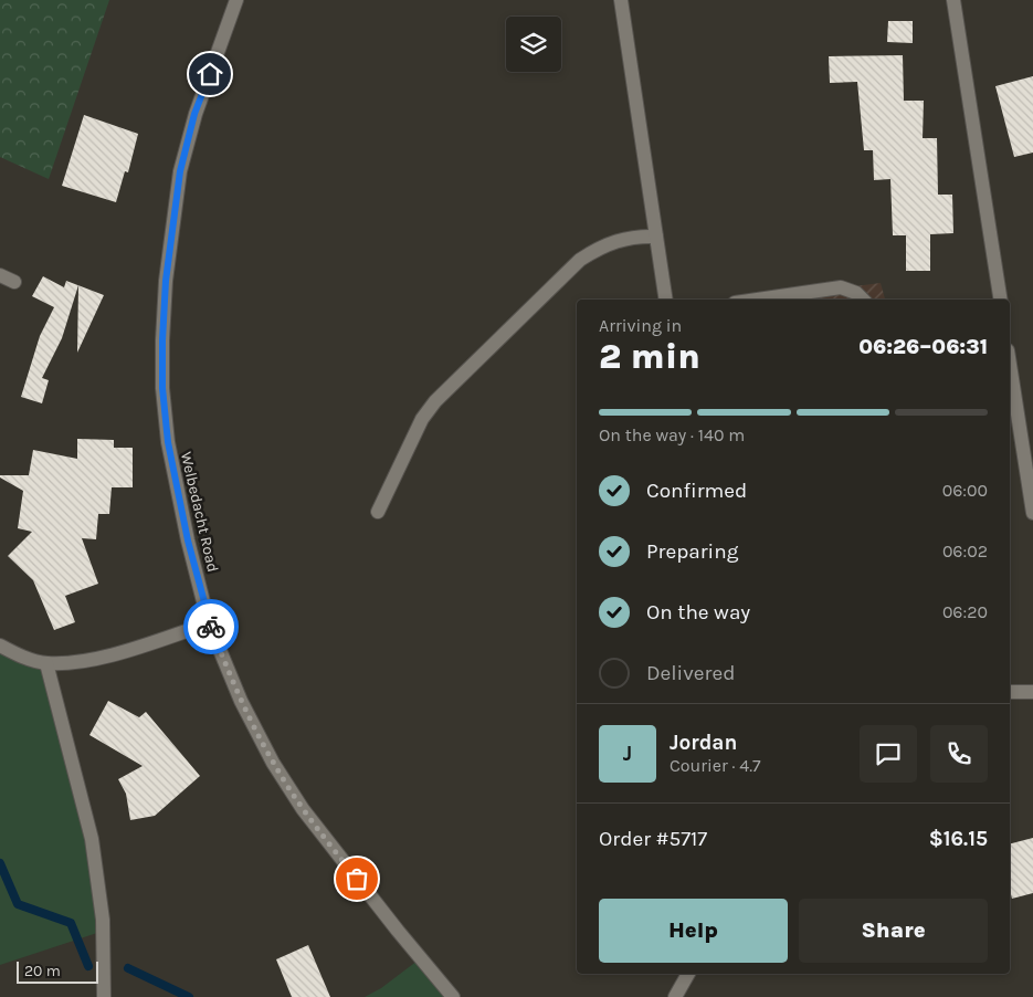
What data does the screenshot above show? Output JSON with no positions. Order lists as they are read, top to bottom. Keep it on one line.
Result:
{"streets":{"street":["Welbedacht Road"]},"scale_bar":"20 m","page":{"heading":["2 min","Arriving in","06:26–06:31"],"panel":["Jordan","Courier · 4.7","Order #5717","$16.15"],"bar":"On the way · 140 m","list":[["Confirmed","06:00"],["Preparing","06:02"],["On the way","06:20"],"Delivered"],"round":"J","buttons":["Help","Share"],"scale":"20 m"}}
